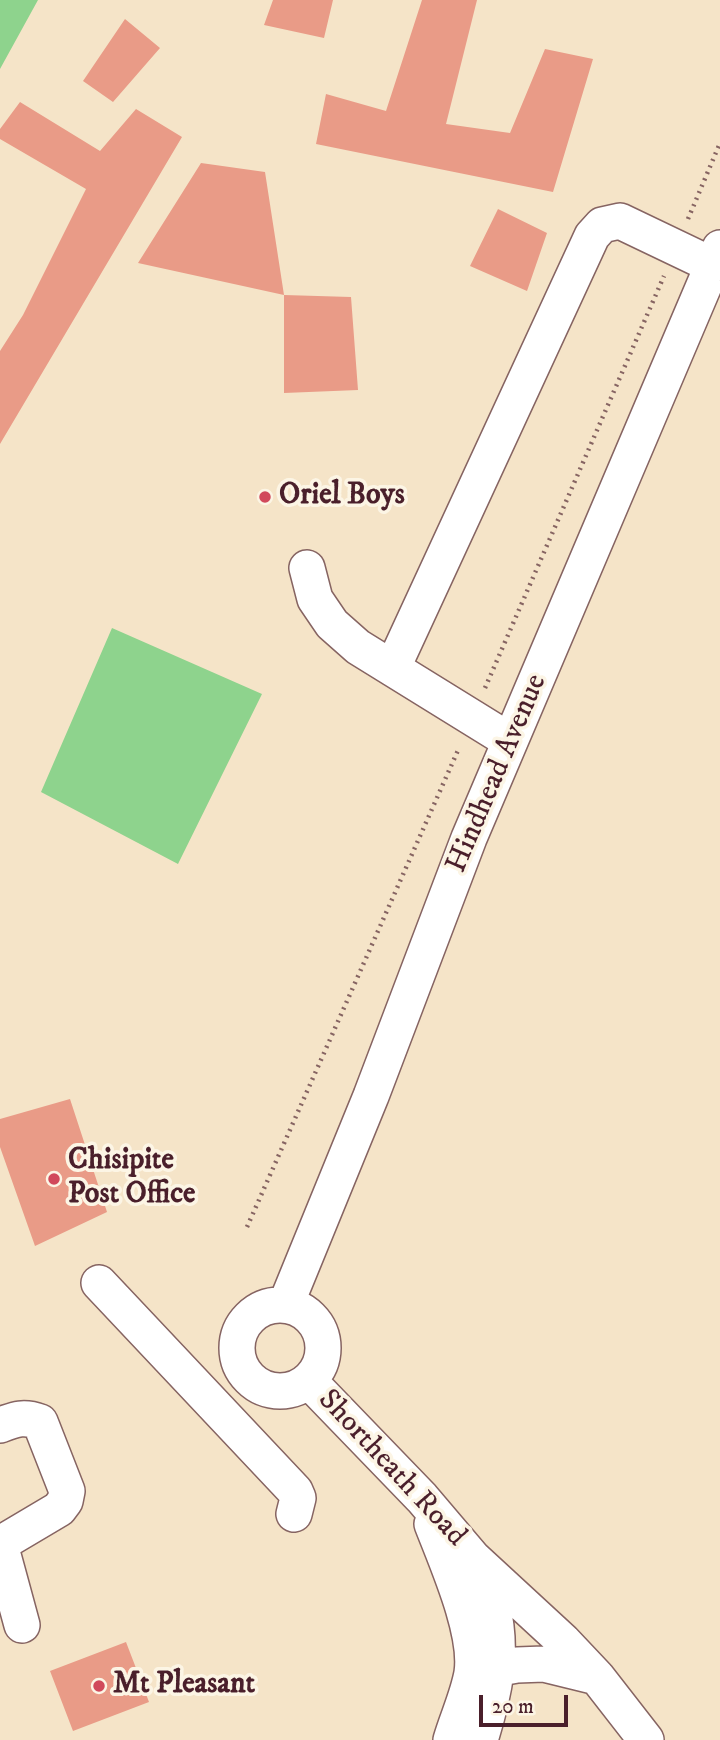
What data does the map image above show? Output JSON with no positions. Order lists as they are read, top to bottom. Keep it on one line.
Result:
{"streets":{"street":["Hindhead Avenue","Shortheath Road"]},"crossings":[["Hindhead Avenue","Shortheath Road"]],"places":["Oriel Boys","Chisipite Post Office","Mt Pleasant"],"scale_bar":"20 m"}
